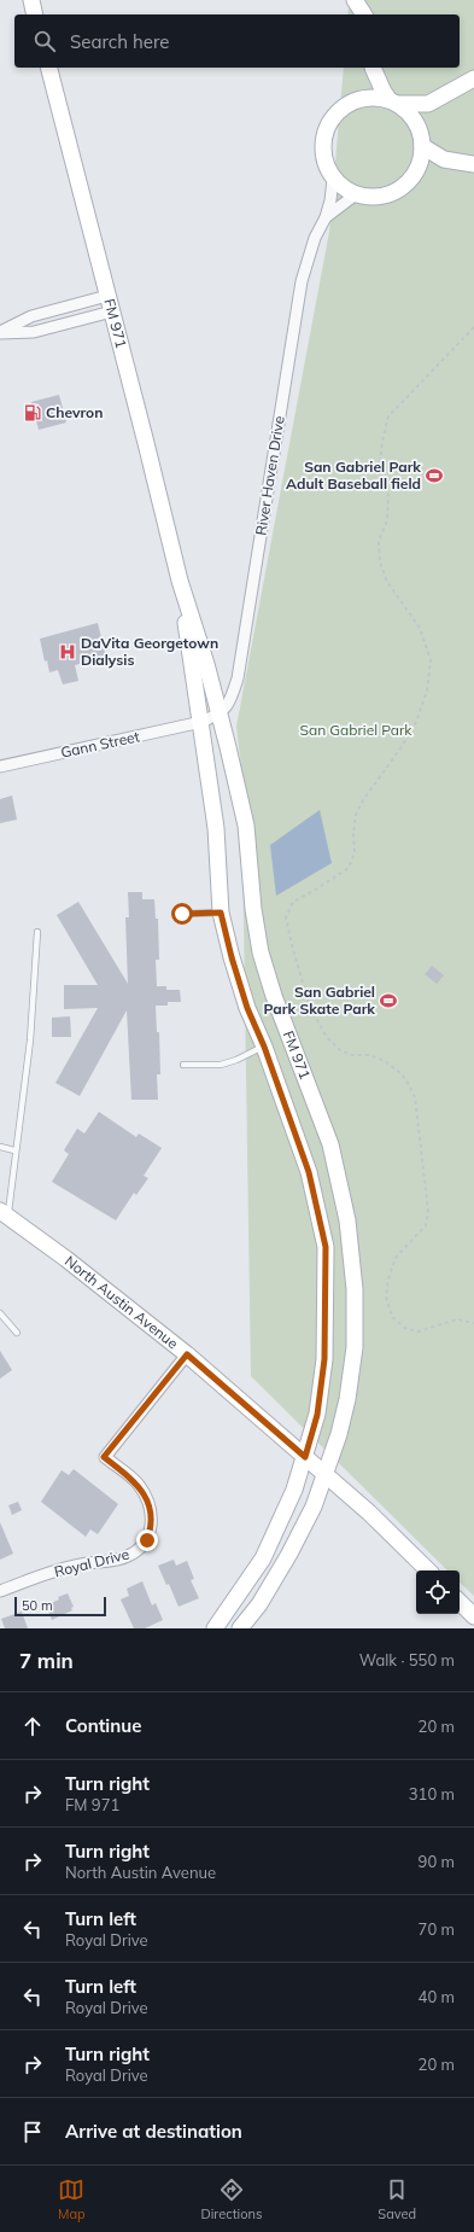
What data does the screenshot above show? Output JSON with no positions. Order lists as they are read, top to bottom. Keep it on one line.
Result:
{"streets":{"main road":["FM 971","North Austin Avenue"],"street":["River Haven Drive","Gann Street","Royal Drive"]},"crossings":[["FM 971","River Haven Drive"],["FM 971","Gann Street"],["FM 971","North Austin Avenue"],["North Austin Avenue","Royal Drive"]],"parks":["San Gabriel Park"],"places":{"fuel station":["Chevron"],"sports":["San Gabriel Park Adult Baseball field","San Gabriel Park Skate Park"],"hospital":["DaVita Georgetown Dialysis"]},"scale_bar":"50 m","page":{"search":"Search here","scale":"50 m","heading":["7 min","Walk · 550 m"],"list":[["Continue","20 m"],["Turn right","FM 971","310 m"],["Turn right","North Austin Avenue","90 m"],["Turn left","Royal Drive","70 m"],["Turn left","Royal Drive","40 m"],["Turn right","Royal Drive","20 m"],"Arrive at destination"],"nav":["Map","Directions","Saved"]}}
